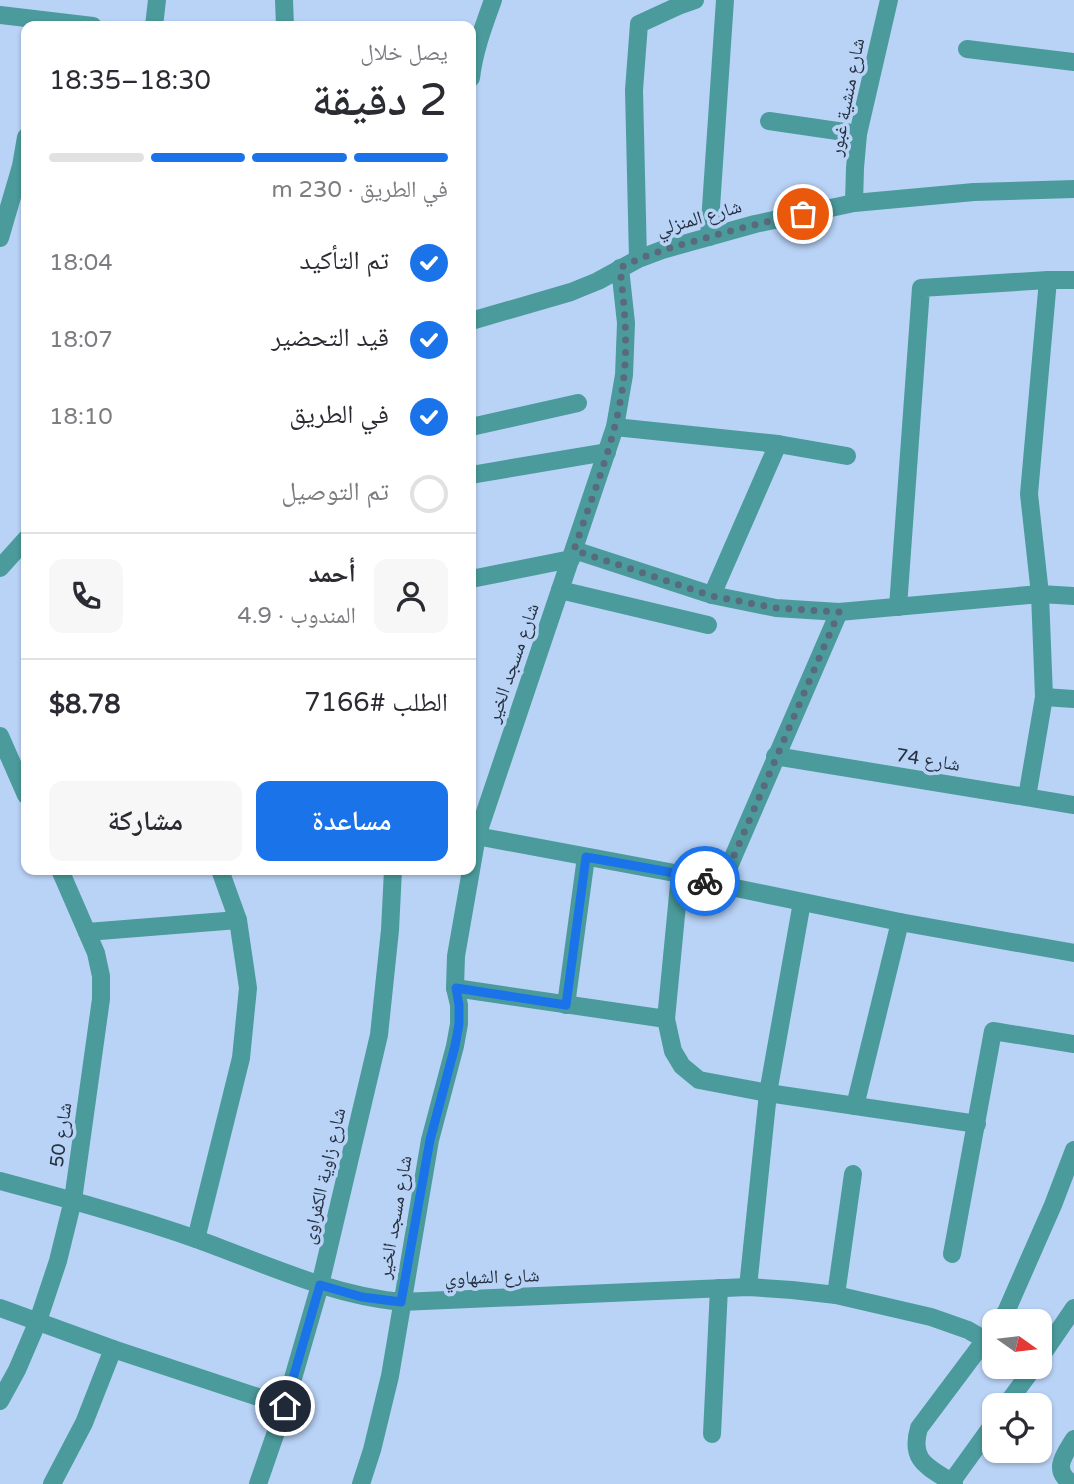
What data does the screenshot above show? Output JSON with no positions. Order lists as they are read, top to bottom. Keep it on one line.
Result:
{"streets":{"street":["شارع منشية غبور","شارع المنزلي","شارع مسجد الخير","شارع 74","شارع 50","شارع زاوية الكفراوى","شارع الشهاوي"]},"crossings":[["شارع منشية غبور","شارع المنزلي"],["شارع المنزلي","شارع مسجد الخير"],["شارع مسجد الخير","شارع الشهاوي"],["شارع 50","شارع الشهاوي"],["شارع زاوية الكفراوى","شارع الشهاوي"]],"north":"right","page":{"heading":["2 دقيقة","يصل خلال","18:30–18:35"],"panel":["أحمد","المندوب · 4.9","الطلب #7166","$8.78"],"bar":"في الطريق · 230 m","list":[["تم التأكيد","18:04"],["قيد التحضير","18:07"],["في الطريق","18:10"],"تم التوصيل"],"buttons":["مساعدة","مشاركة"]}}
